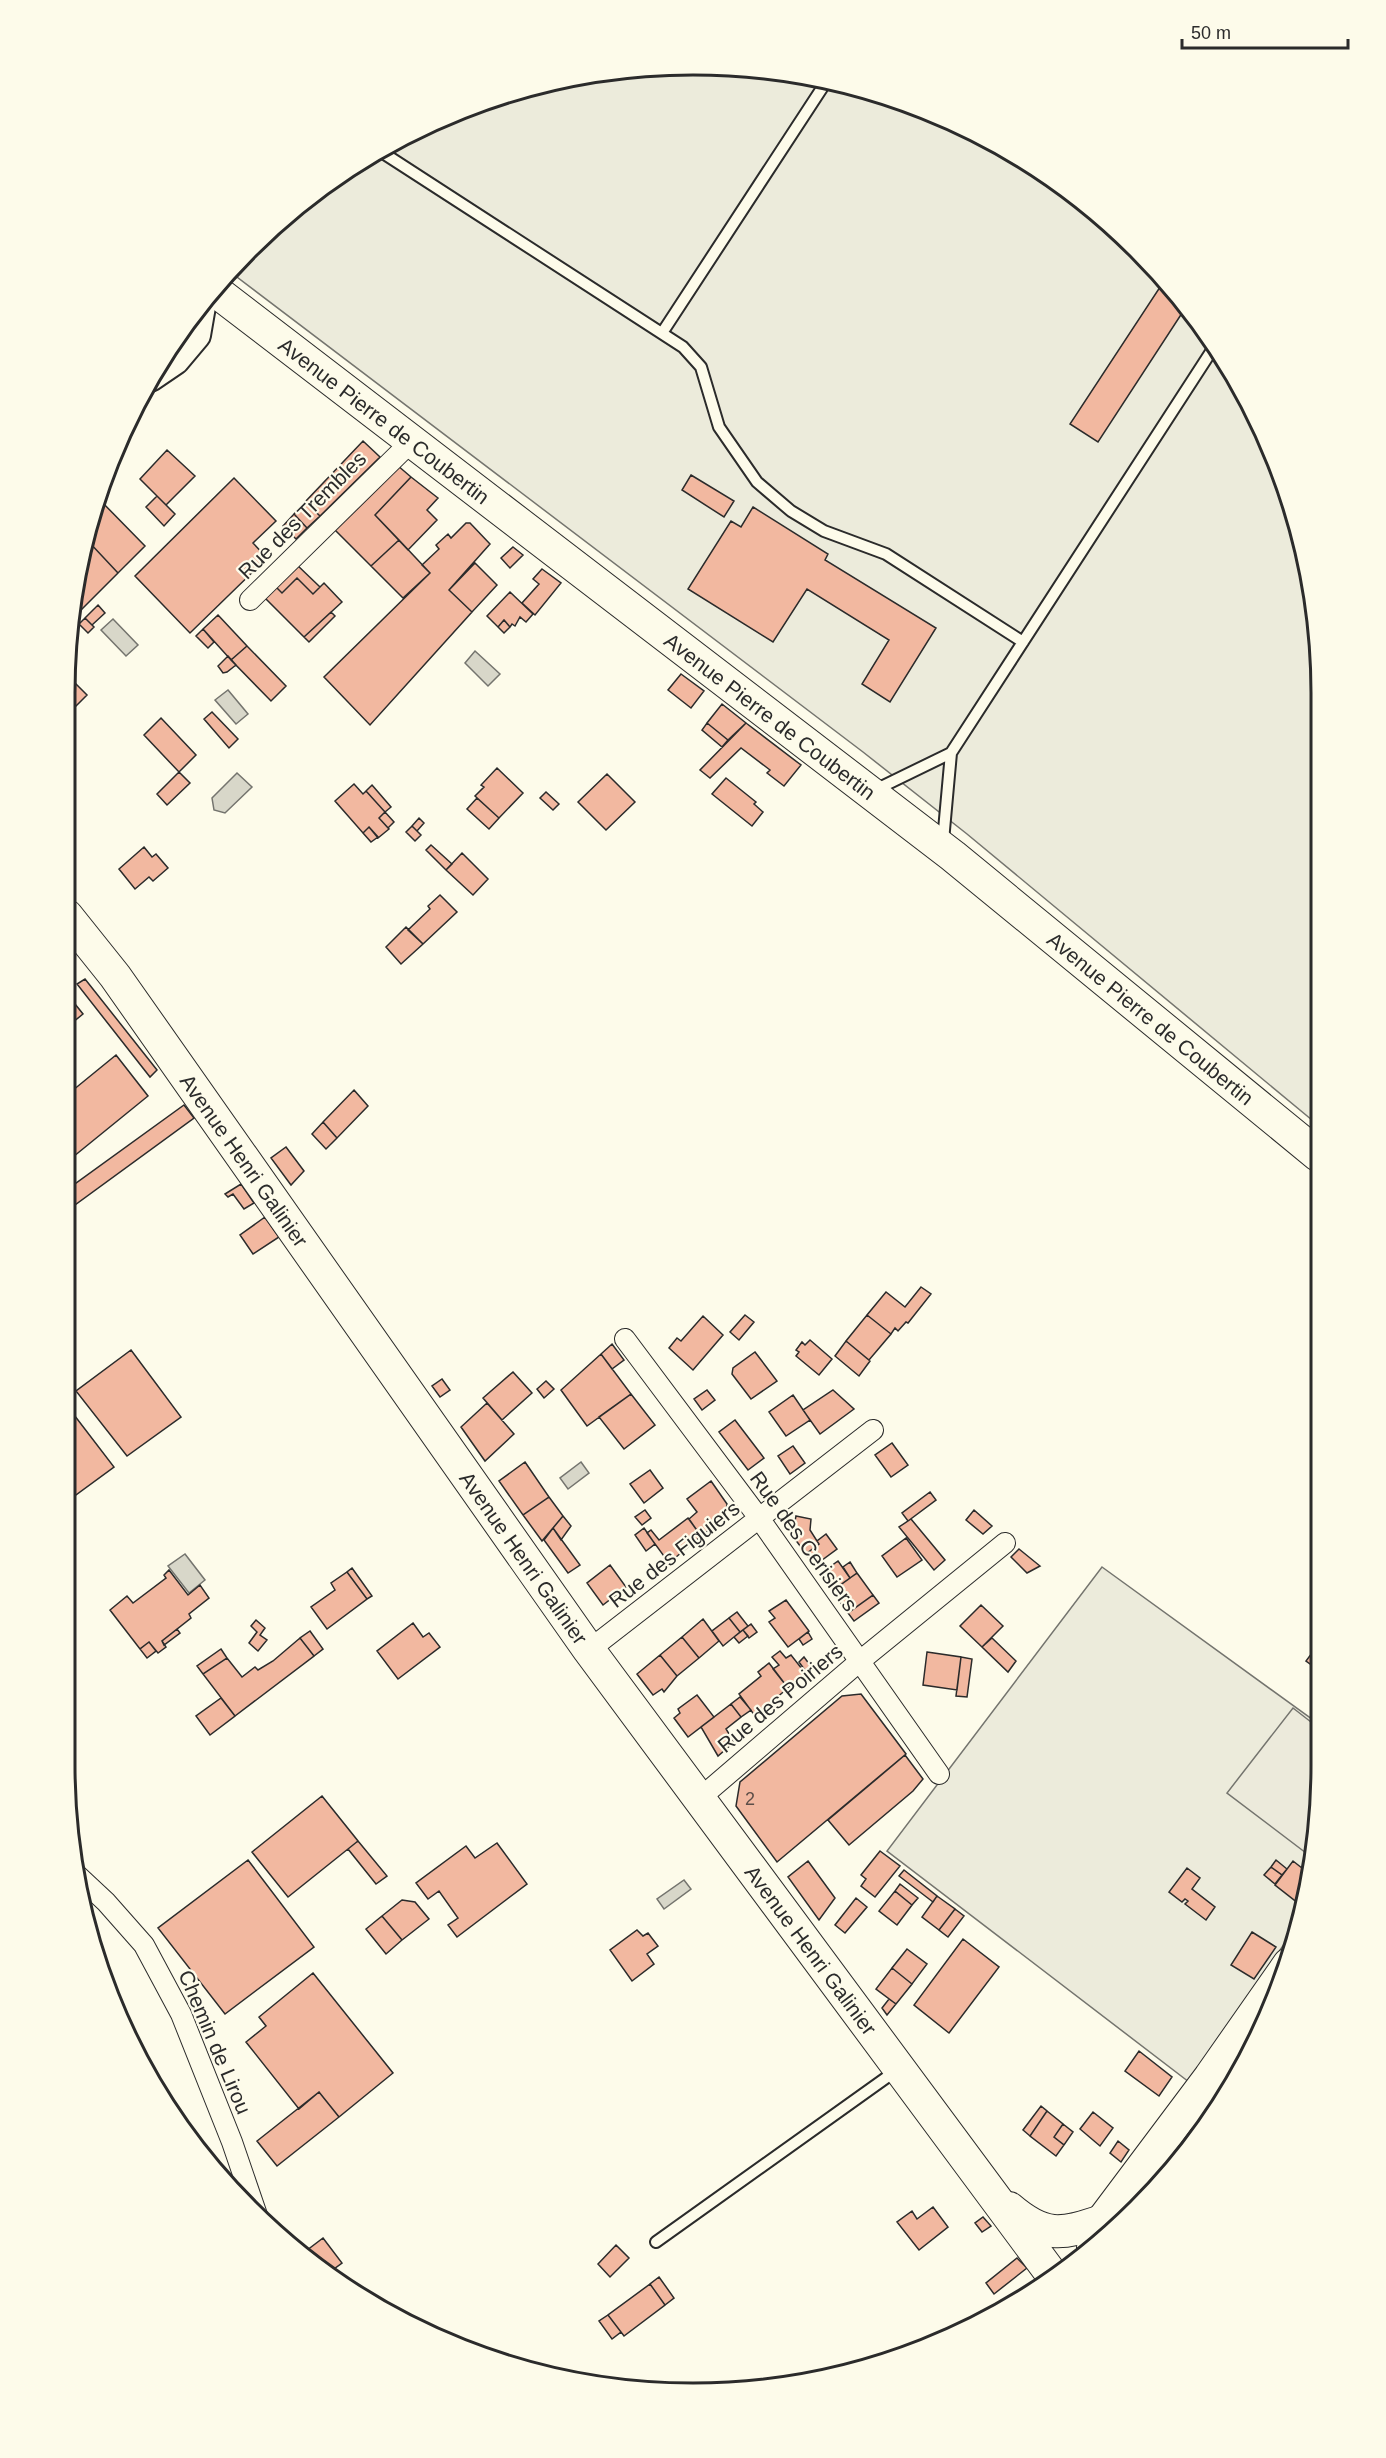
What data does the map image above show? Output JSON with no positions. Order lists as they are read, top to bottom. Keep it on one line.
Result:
{"streets":{"main road":["Avenue Pierre de Coubertin","Avenue Henri Galinier"],"street":["Rue des Trembles","Rue des Cerisiers","Rue des Figuiers","Rue des Poiriers","Chemin de Lirou"]},"crossings":[["Avenue Pierre de Coubertin","Rue des Trembles"],["Avenue Henri Galinier","Rue des Figuiers"],["Avenue Henri Galinier","Rue des Poiriers"],["Rue des Cerisiers","Rue des Figuiers"],["Rue des Cerisiers","Rue des Poiriers"]],"house_numbers":["2"],"scale_bar":"50 m"}
